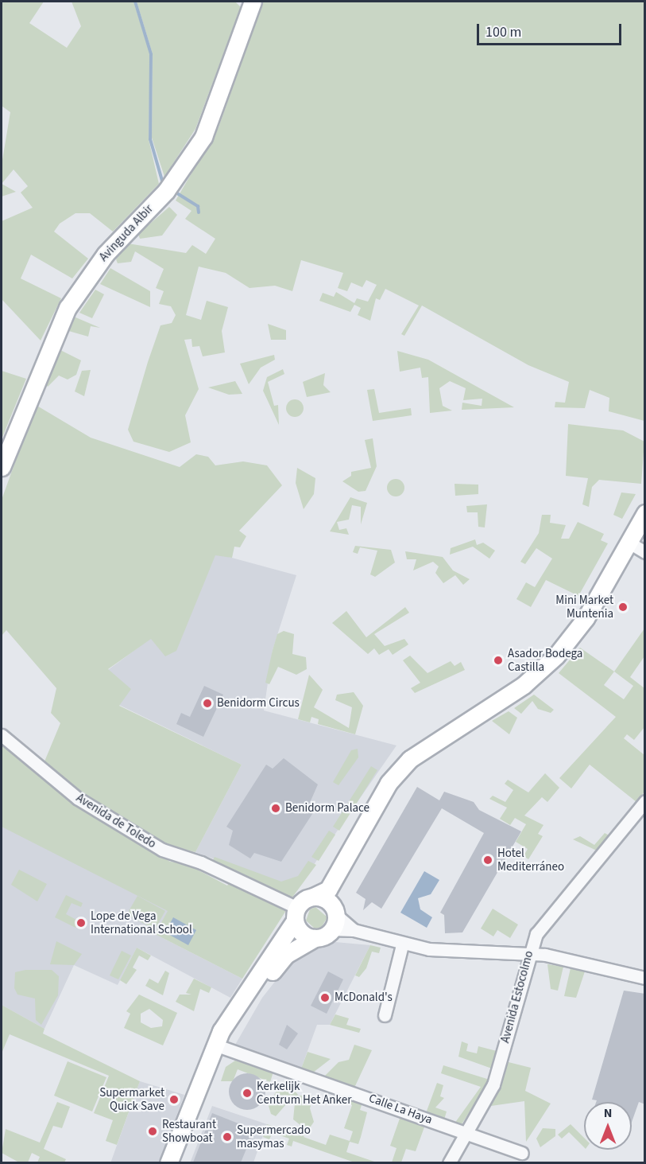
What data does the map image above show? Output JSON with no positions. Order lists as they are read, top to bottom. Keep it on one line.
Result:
{"streets":{"street":["Avinguda Albir","Avenida de Toledo","Avenida Estocolmo","Calle La Haya"]},"crossings":[["Avenida Estocolmo","Calle La Haya"]],"places":["Mini Market Muntenia","Asador Bodega Castilla","Benidorm Circus","Benidorm Palace","Hotel Mediterráneo","Lope de Vega International School","McDonald's","Kerkelijk Centrum Het Anker","Supermarket Quick Save","Restaurant Showboat","Supermercado masymas"],"scale_bar":"100 m","north":"top"}
